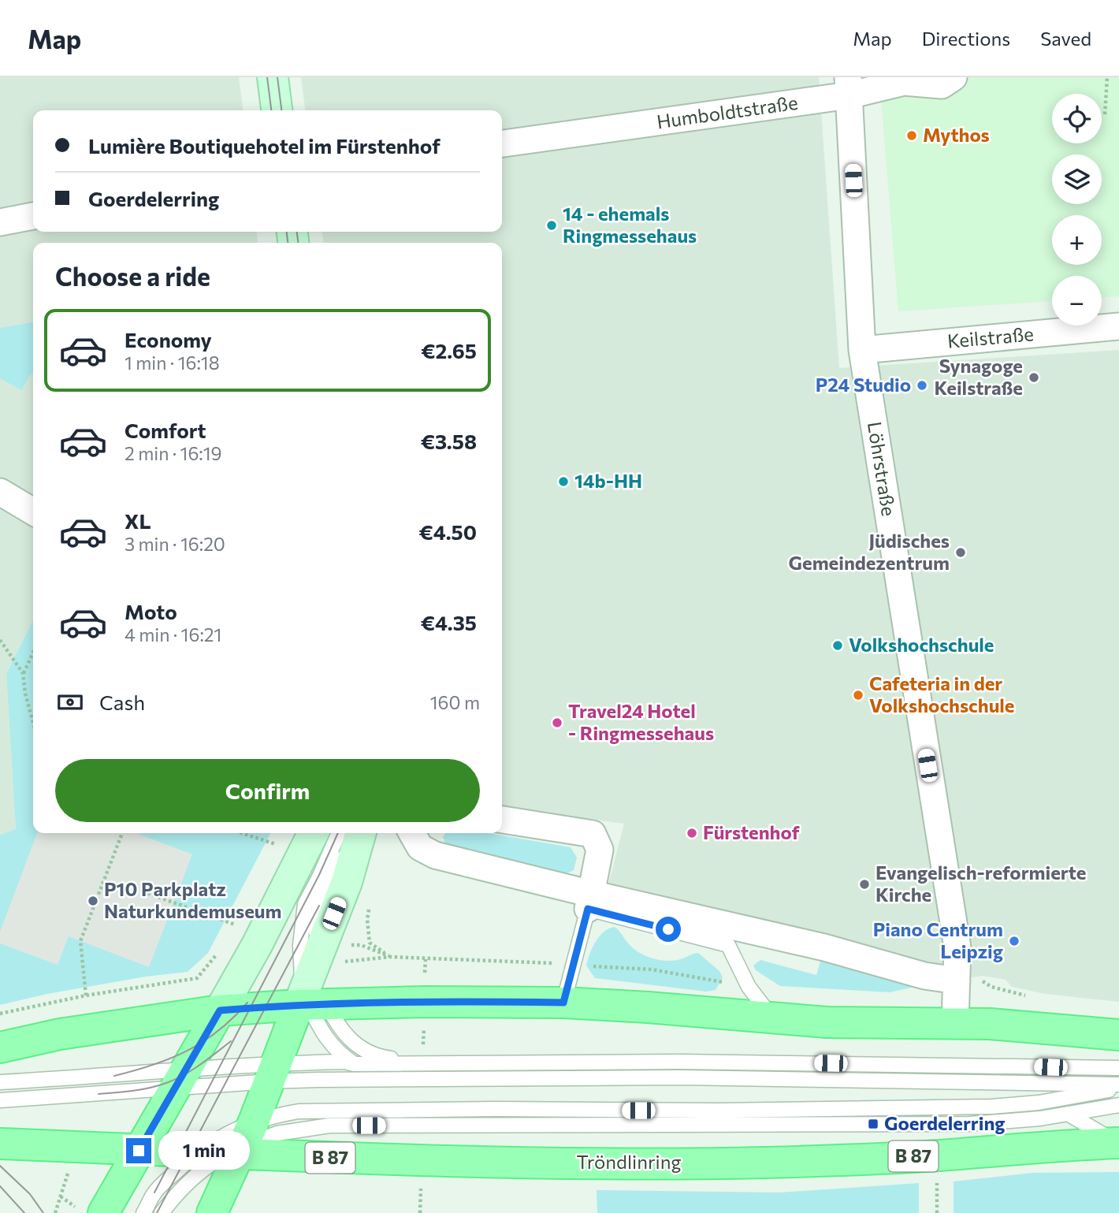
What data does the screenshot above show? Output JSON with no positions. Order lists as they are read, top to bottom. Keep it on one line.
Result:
{"streets":{"main road":["B 87","Tröndlinring"],"street":["Humboldtstraße","Keilstraße","Löhrstraße"]},"crossings":[["Humboldtstraße","Löhrstraße"],["Keilstraße","Löhrstraße"],["B 87","Tröndlinring"]],"places":{"other":["Mythos","14 - ehemals Ringmessehaus","Synagoge Keilstraße","P24 Studio","14b-HH","Jüdisches Gemeindezentrum","Volkshochschule","Cafeteria in der Volkshochschule","Travel24 Hotel - Ringmessehaus","Fürstenhof","Evangelisch-reformierte Kirche","P10 Parkplatz Naturkundemuseum","Piano Centrum Leipzig"],"transit":["Goerdelerring"]},"page":{"header":"Map","nav":["Map","Directions","Saved"],"map_buttons":["+","−"],"banner":["Lumière Boutiquehotel im Fürstenhof","Goerdelerring"],"heading":"Choose a ride","list":[{"name":"Economy","note":"1 min · 16:18","value":"€2.65"},{"name":"Comfort","note":"2 min · 16:19","value":"€3.58"},{"name":"XL","note":"3 min · 16:20","value":"€4.50"},{"name":"Moto","note":"4 min · 16:21","value":"€4.35"}],"pay":["Cash","160 m"],"buttons":"Confirm","bubble":"1 min"}}
